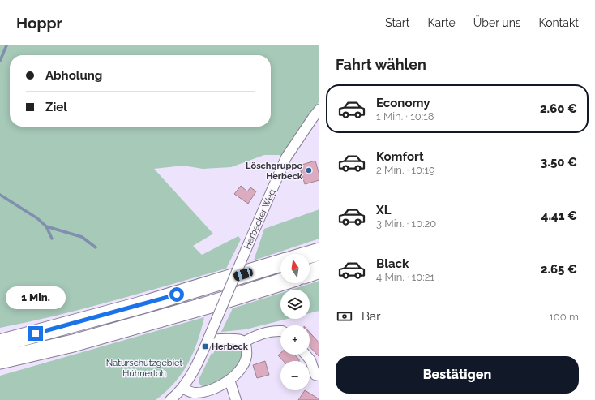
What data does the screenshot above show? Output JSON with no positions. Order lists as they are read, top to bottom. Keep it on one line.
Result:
{"streets":{"street":["Herbecker Weg"]},"parks":["Naturschutzgebiet Hühnerloh"],"places":{"other":["Löschgruppe Herbeck"],"transit":["Herbeck"]},"north":"top","page":{"header":"Hoppr","nav":["Start","Karte","Über uns","Kontakt"],"heading":"Fahrt wählen","banner":["Abholung","Ziel"],"list":[{"name":"Economy","note":"1 Min. · 10:18","value":"2.60 €"},{"name":"Komfort","note":"2 Min. · 10:19","value":"3.50 €"},{"name":"XL","note":"3 Min. · 10:20","value":"4.41 €"},{"name":"Black","note":"4 Min. · 10:21","value":"2.65 €"}],"map_buttons":["+","−"],"bubble":"1 Min.","pay":["Bar","100 m"],"buttons":"Bestätigen"}}
